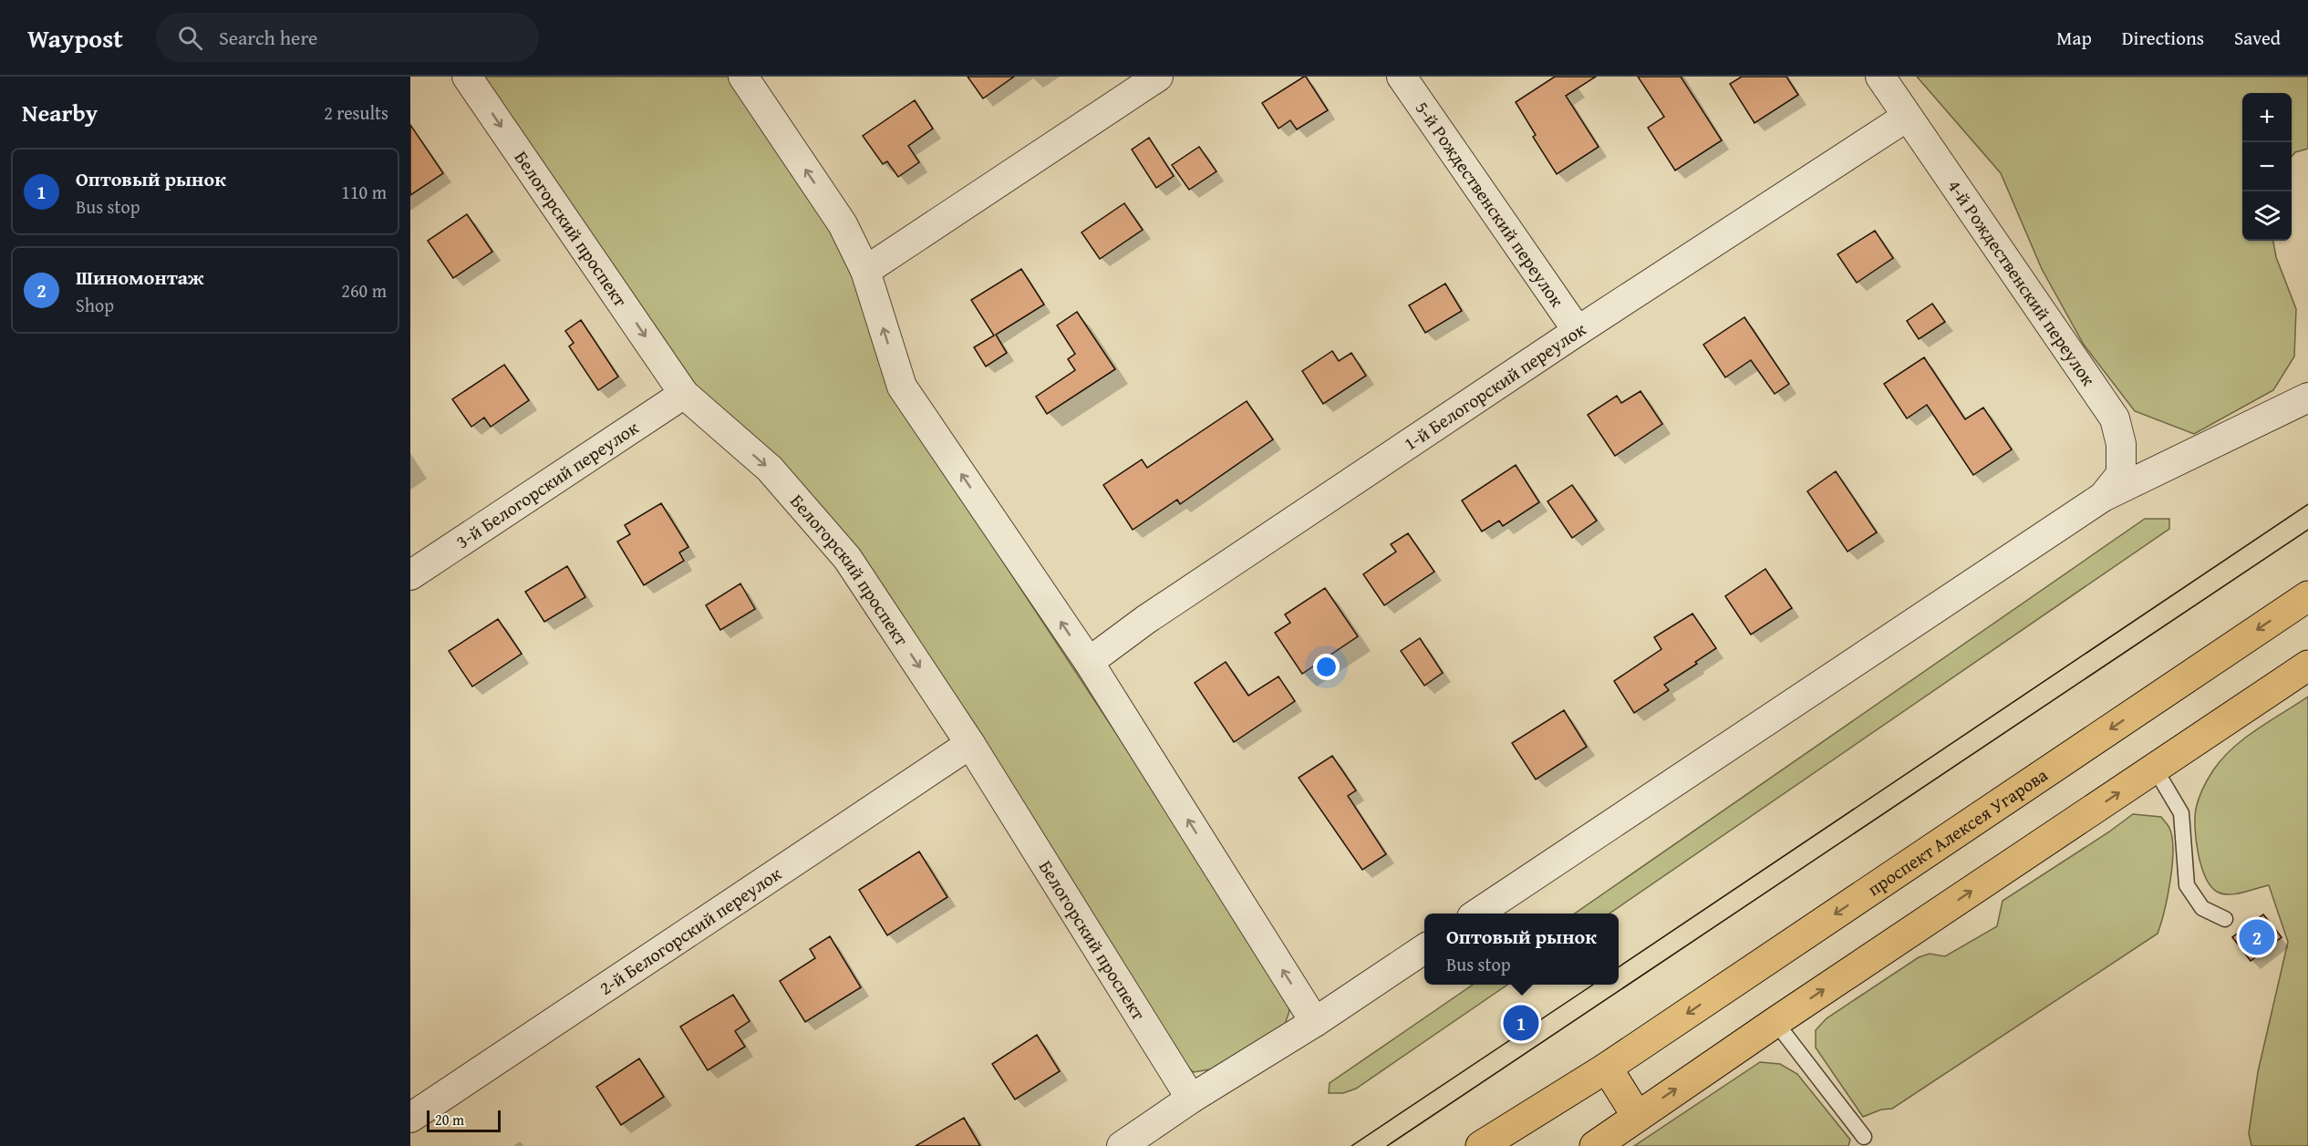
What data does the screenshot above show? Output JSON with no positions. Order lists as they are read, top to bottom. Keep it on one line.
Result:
{"streets":{"main road":["проспект Алексея Угарова"],"street":["5-й Рождественский переулок","Белогорский проспект","4-й Рождественский переулок","1-й Белогорский переулок","3-й Белогорский переулок","2-й Белогорский переулок"]},"crossings":[["5-й Рождественский переулок","1-й Белогорский переулок"],["Белогорский проспект","3-й Белогорский переулок"],["Белогорский проспект","2-й Белогорский переулок"],["4-й Рождественский переулок","1-й Белогорский переулок"]],"scale_bar":"20 m","page":{"header":"Waypost","search":"Search here","nav":["Map","Directions","Saved"],"heading":["Nearby","2 results"],"map_buttons":["+","−"],"list":[{"mark":"1","name":"Оптовый рынок","note":"Bus stop","value":"110 m"},{"mark":"2","name":"Шиномонтаж","note":"Shop","value":"260 m"}],"popup":["Оптовый рынок","Bus stop"],"pins":["2","1"],"scale":"20 m"}}
